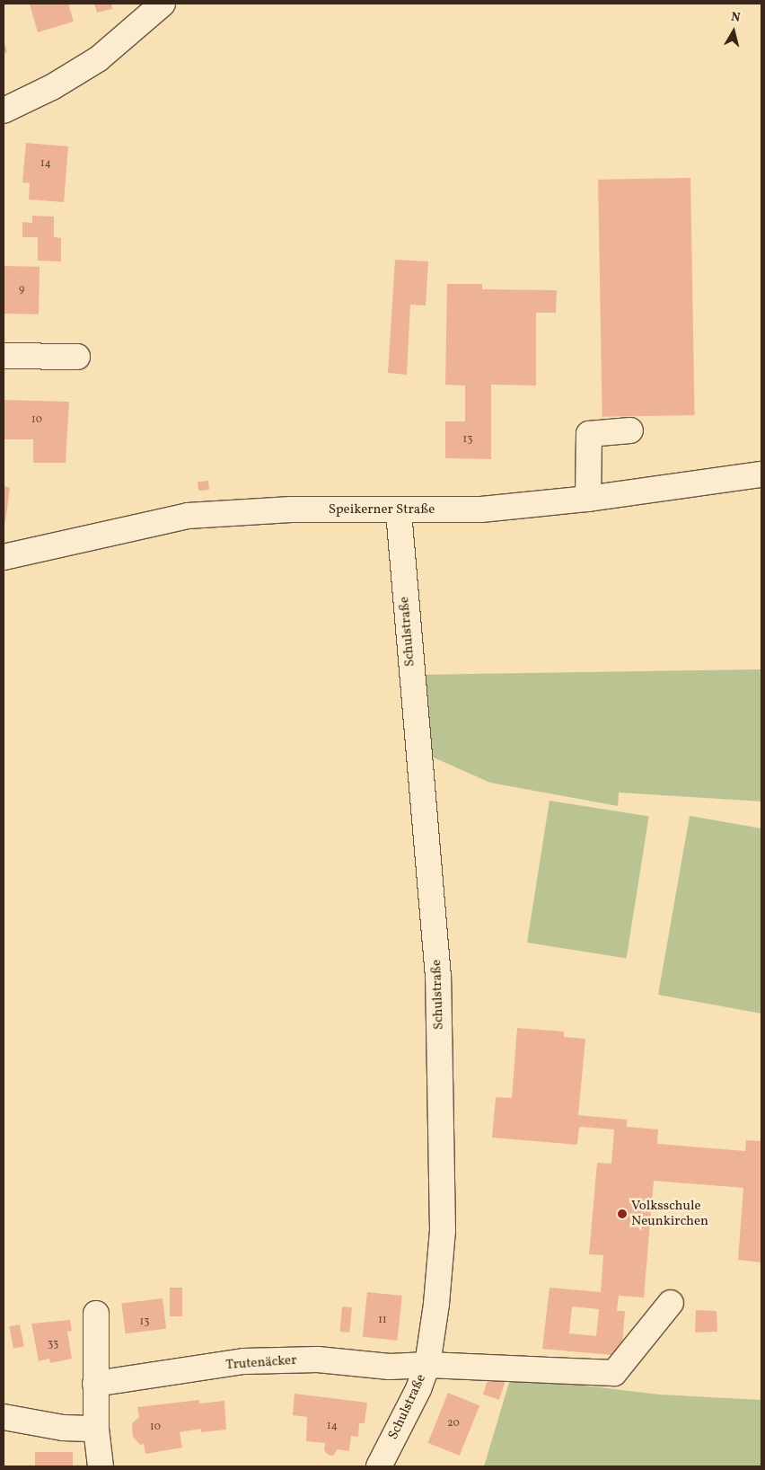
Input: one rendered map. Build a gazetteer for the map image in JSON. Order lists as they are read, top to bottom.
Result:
{
  "streets": {
    "street": ["Speikerner Straße", "Schulstraße", "Trutenäcker"]
  },
  "crossings": [
    ["Speikerner Straße", "Schulstraße"],
    ["Schulstraße", "Trutenäcker"]
  ],
  "places": ["Volksschule Neunkirchen"],
  "house_numbers": [
    "14",
    "9",
    "10",
    "13",
    "11",
    "13",
    "33",
    "20",
    "14",
    "10"
  ],
  "north": "top"
}
